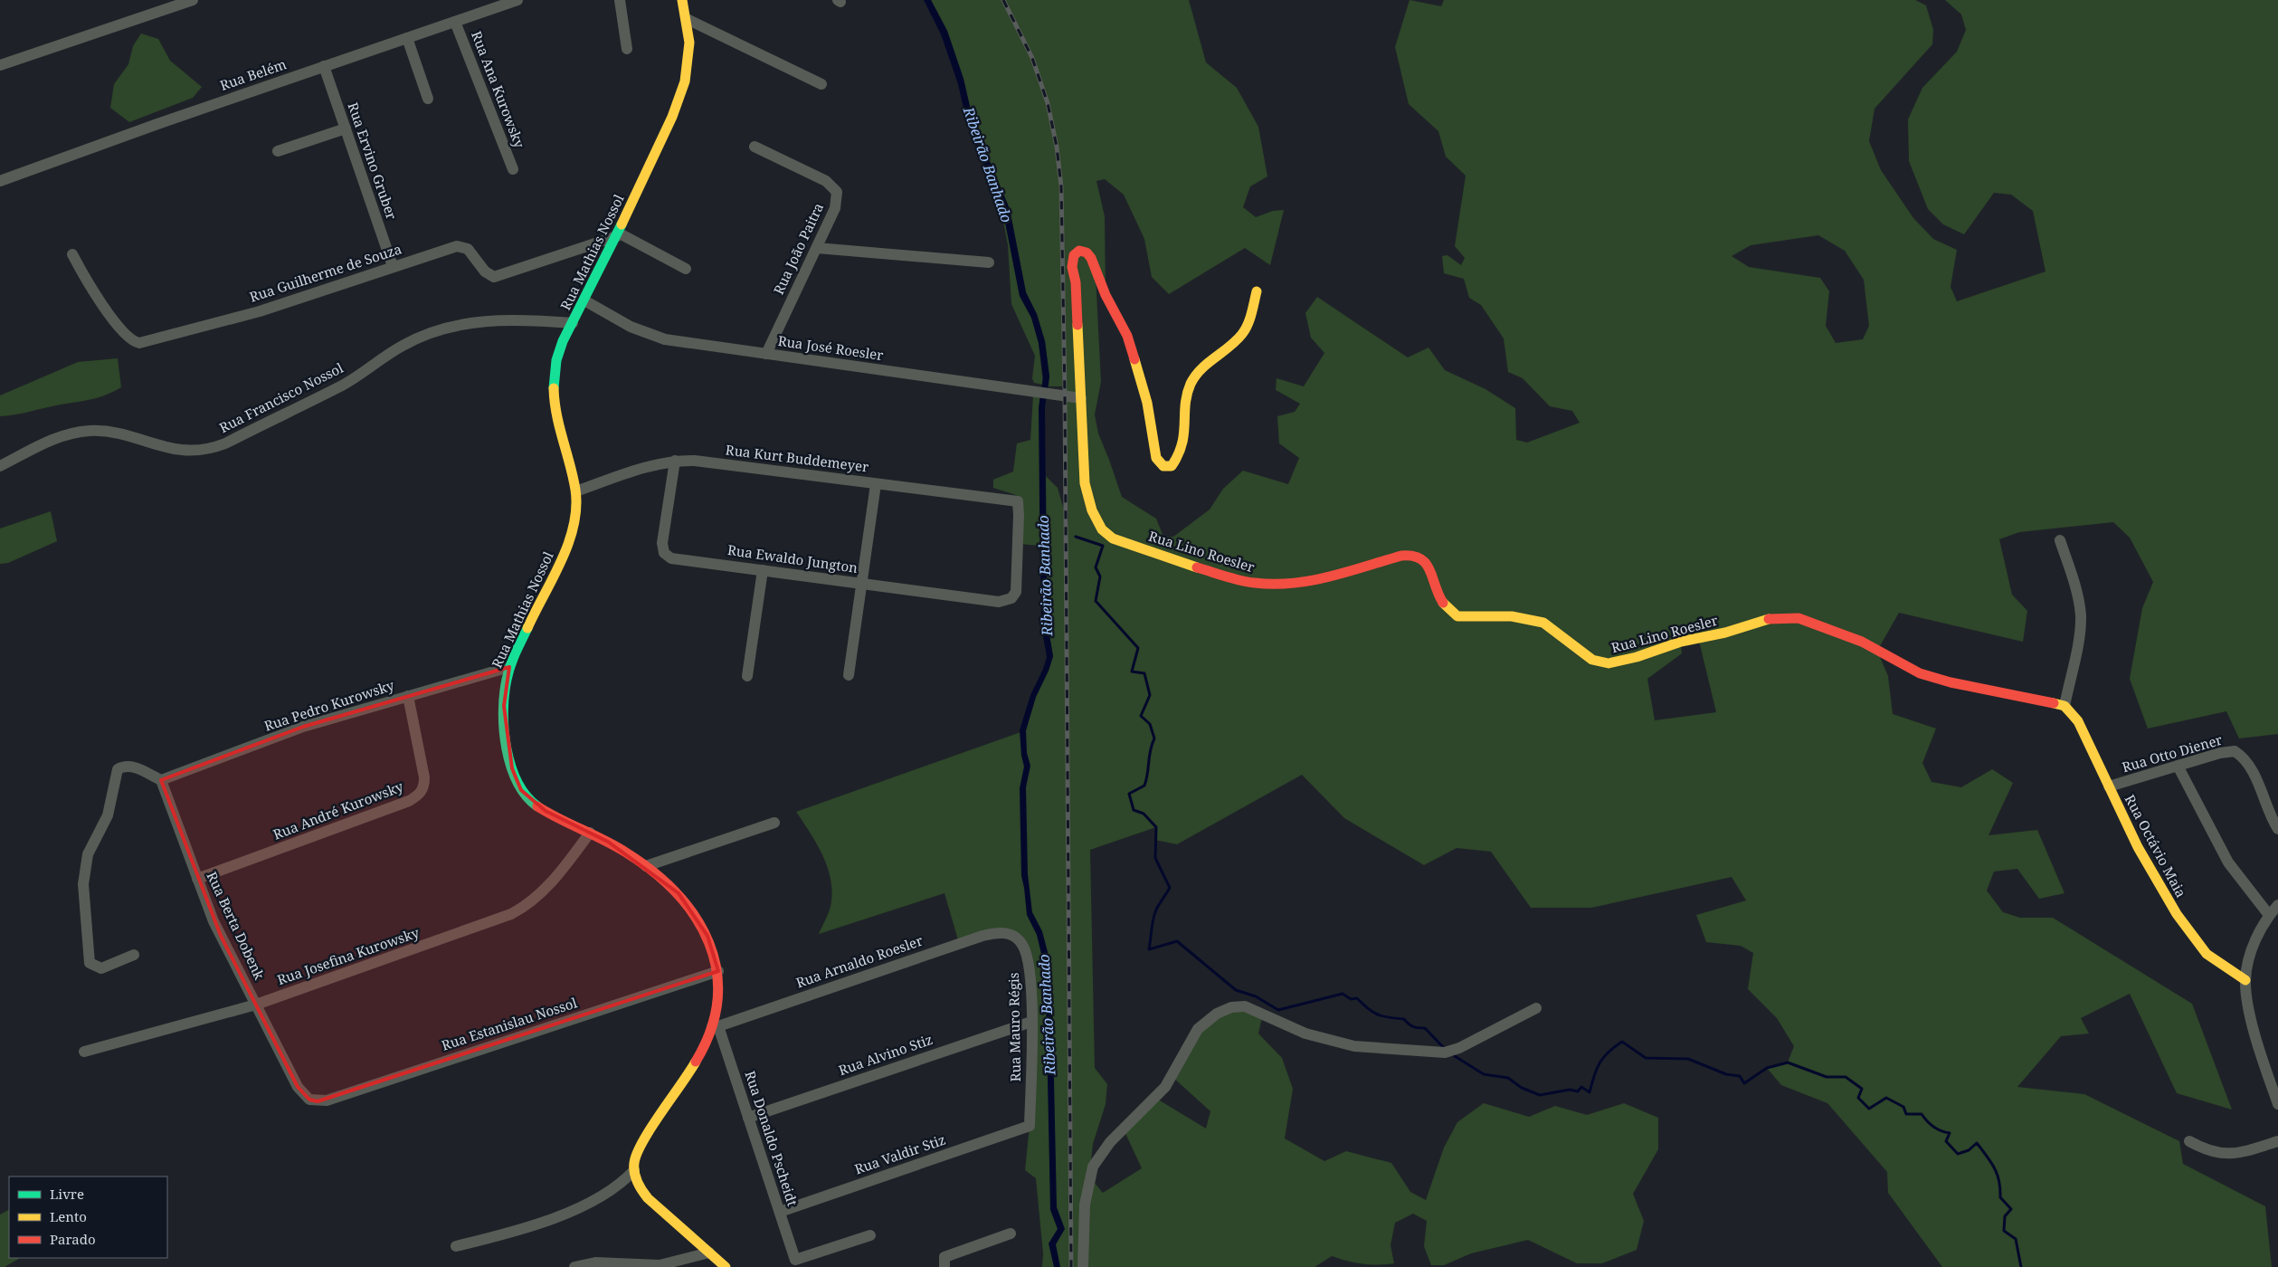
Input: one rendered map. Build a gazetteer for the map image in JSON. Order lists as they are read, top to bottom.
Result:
{
  "streets": {
    "street": [
      "Rua Belém",
      "Rua Ana Kurowsky",
      "Rua Ervino Gruber",
      "Rua João Paitra",
      "Rua Mathias Nossol",
      "Rua Guilherme de Souza",
      "Rua José Roesler",
      "Rua Francisco Nossol",
      "Rua Kurt Buddemeyer",
      "Rua Lino Roesler",
      "Rua Ewaldo Jungton",
      "Rua Pedro Kurowsky",
      "Rua Otto Diener",
      "Rua André Kurowsky",
      "Rua Octávio Maia",
      "Rua Berta Dobenk",
      "Rua Josefina Kurowsky",
      "Rua Arnaldo Roesler",
      "Rua Estanislau Nossol",
      "Rua Mauro Régis",
      "Rua Alvino Stiz",
      "Rua Donaldo Pscheidt",
      "Rua Valdir Stiz"
    ]
  },
  "crossings": [
    ["Rua Belém", "Rua Ana Kurowsky"],
    ["Rua Belém", "Rua Ervino Gruber"],
    ["Rua Ervino Gruber", "Rua Guilherme de Souza"],
    ["Rua João Paitra", "Rua José Roesler"],
    ["Rua Mathias Nossol", "Rua Guilherme de Souza"],
    ["Rua Mathias Nossol", "Rua José Roesler"],
    ["Rua Mathias Nossol", "Rua Francisco Nossol"],
    ["Rua Mathias Nossol", "Rua Kurt Buddemeyer"],
    ["Rua Mathias Nossol", "Rua Pedro Kurowsky"],
    ["Rua Mathias Nossol", "Rua Josefina Kurowsky"],
    ["Rua Mathias Nossol", "Rua Arnaldo Roesler"],
    ["Rua Mathias Nossol", "Rua Estanislau Nossol"],
    ["Rua Mathias Nossol", "Rua Donaldo Pscheidt"],
    ["Rua José Roesler", "Rua Lino Roesler"],
    ["Rua Kurt Buddemeyer", "Rua Ewaldo Jungton"],
    ["Rua Lino Roesler", "Rua Octávio Maia"],
    ["Rua Pedro Kurowsky", "Rua André Kurowsky"],
    ["Rua Pedro Kurowsky", "Rua Berta Dobenk"],
    ["Rua Otto Diener", "Rua Octávio Maia"],
    ["Rua André Kurowsky", "Rua Berta Dobenk"],
    ["Rua Berta Dobenk", "Rua Josefina Kurowsky"],
    ["Rua Berta Dobenk", "Rua Estanislau Nossol"],
    ["Rua Arnaldo Roesler", "Rua Mauro Régis"],
    ["Rua Arnaldo Roesler", "Rua Donaldo Pscheidt"],
    ["Rua Mauro Régis", "Rua Alvino Stiz"],
    ["Rua Mauro Régis", "Rua Valdir Stiz"],
    ["Rua Alvino Stiz", "Rua Donaldo Pscheidt"],
    ["Rua Donaldo Pscheidt", "Rua Valdir Stiz"]
  ],
  "water": ["Ribeirão Banhado"],
  "legend": ["Livre", "Lento", "Parado"]
}
